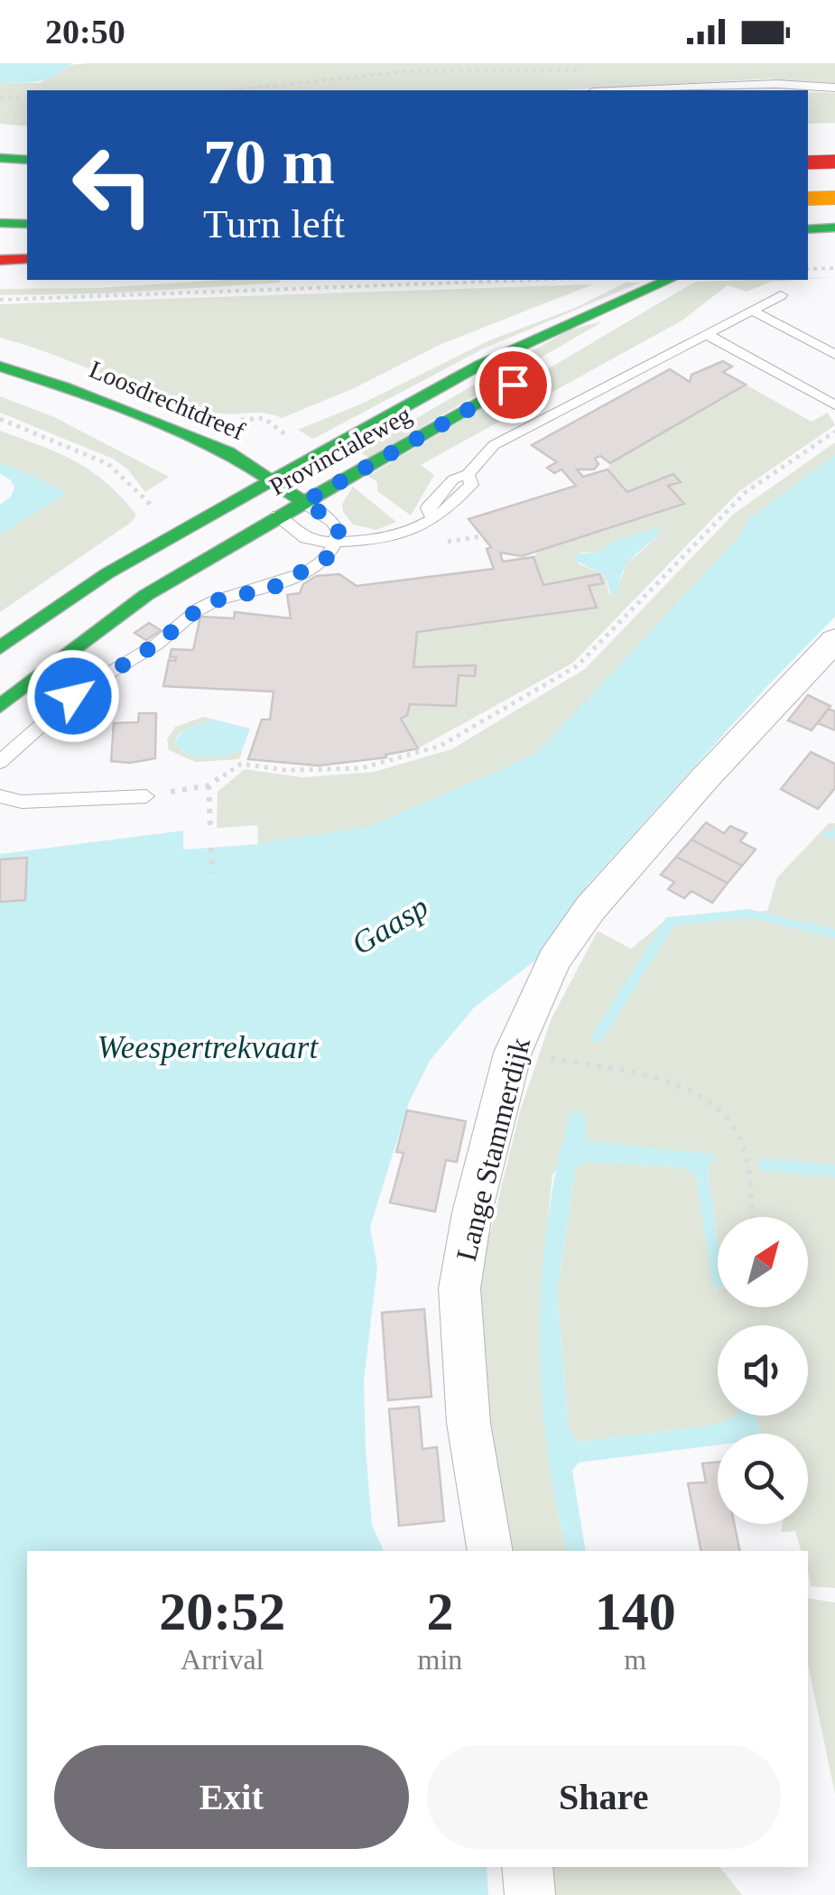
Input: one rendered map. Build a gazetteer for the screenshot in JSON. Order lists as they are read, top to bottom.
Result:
{
  "streets": {
    "main road": ["Loosdrechtdreef", "Provincialeweg"],
    "street": ["Lange Stammerdijk"]
  },
  "crossings": [
    ["Loosdrechtdreef", "Provincialeweg"]
  ],
  "water": ["Gaasp", "Weespertrekvaart"],
  "north": "top right",
  "page": {
    "status": "20:50",
    "turn": ["70 m", "Turn left"],
    "eta": [
      "20:52",
      "Arrival",
      "2",
      "min",
      "140",
      "m"
    ],
    "buttons": ["Exit", "Share"]
  }
}
